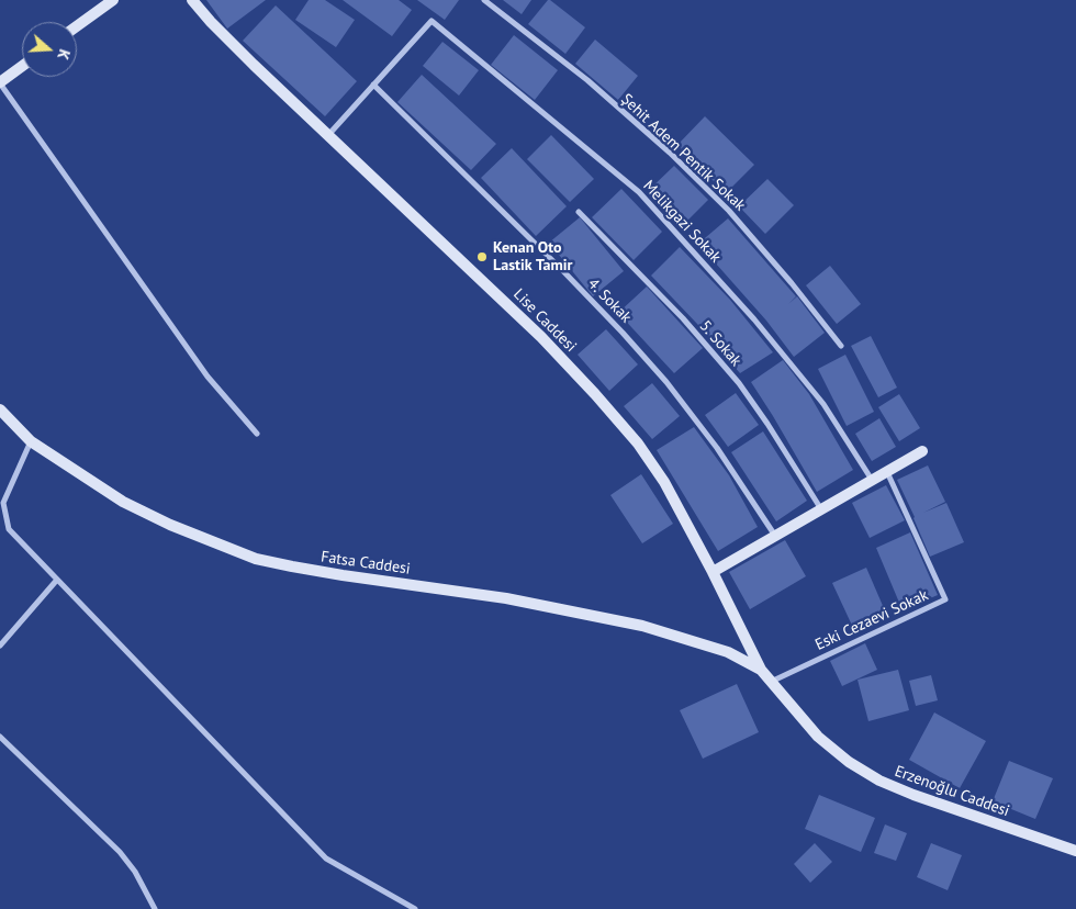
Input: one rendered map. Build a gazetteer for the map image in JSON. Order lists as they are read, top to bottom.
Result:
{
  "streets": {
    "street": [
      "Şehit Adem Pentik Sokak",
      "Melikgazi Sokak",
      "4. Sokak",
      "Lise Caddesi",
      "5. Sokak",
      "Fatsa Caddesi",
      "Eski Cezaevi Sokak",
      "Erzenoğlu Caddesi"
    ]
  },
  "crossings": [
    ["Melikgazi Sokak", "4. Sokak"],
    ["Lise Caddesi", "Fatsa Caddesi"],
    ["Lise Caddesi", "Erzenoğlu Caddesi"],
    ["Fatsa Caddesi", "Erzenoğlu Caddesi"],
    ["Eski Cezaevi Sokak", "Erzenoğlu Caddesi"]
  ],
  "places": ["Kenan Oto Lastik Tamir"],
  "north": "right"
}
